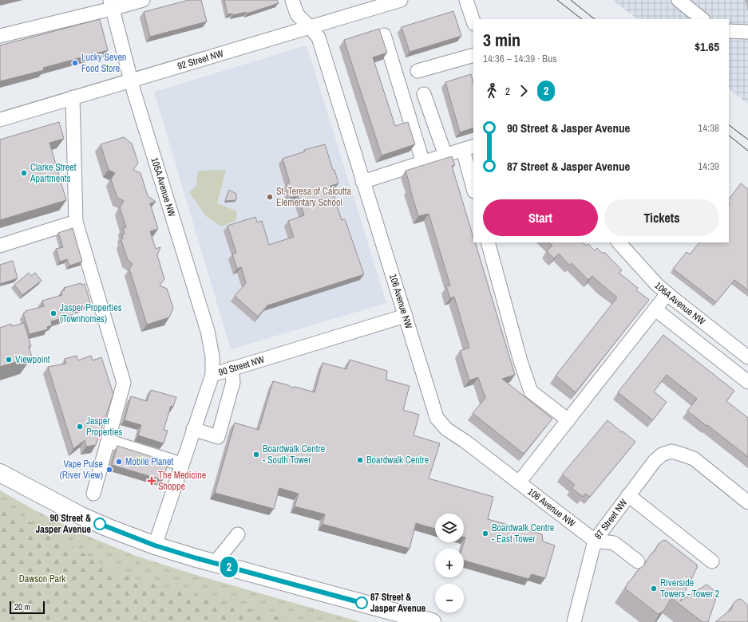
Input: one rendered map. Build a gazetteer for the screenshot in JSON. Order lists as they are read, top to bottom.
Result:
{
  "streets": {
    "street": [
      "92 Street NW",
      "105A Avenue NW",
      "106 Avenue NW",
      "106A Avenue NW",
      "90 Street NW",
      "87 Street NW"
    ]
  },
  "crossings": [
    ["92 Street NW", "105A Avenue NW"],
    ["92 Street NW", "106 Avenue NW"],
    ["105A Avenue NW", "90 Street NW"],
    ["106 Avenue NW", "90 Street NW"],
    ["106 Avenue NW", "87 Street NW"]
  ],
  "parks": ["Dawson Park"],
  "places": {
    "other": [
      "Lucky Seven Food Store",
      "Clarke Street Apartments",
      "St. Teresa of Calcutta Elementary School",
      "Jasper Properties (Townhomes)",
      "Viewpoint",
      "Jasper Properties",
      "Boardwalk Centre - South Tower",
      "Boardwalk Centre",
      "Mobile Planet",
      "Vape Pulse (River View)",
      "90 Street & Jasper Avenue",
      "Boardwalk Centre - East Tower",
      "Riverside Towers - Tower 2",
      "87 Street & Jasper Avenue"
    ],
    "health": ["The Medicine Shoppe"]
  },
  "lines": ["bus line 2"],
  "scale_bar": "20 m",
  "page": {
    "on_map": "2",
    "heading": ["3 min", "14:36 – 14:39 · Bus", "$1.65"],
    "legs": ["2", "2"],
    "list": [
      {
        "name": "90 Street & Jasper Avenue",
        "value": "14:38"
      },
      {
        "name": "87 Street & Jasper Avenue",
        "value": "14:39"
      }
    ],
    "buttons": ["Start", "Tickets"],
    "map_buttons": ["+", "−"],
    "scale": "20 m"
  }
}
